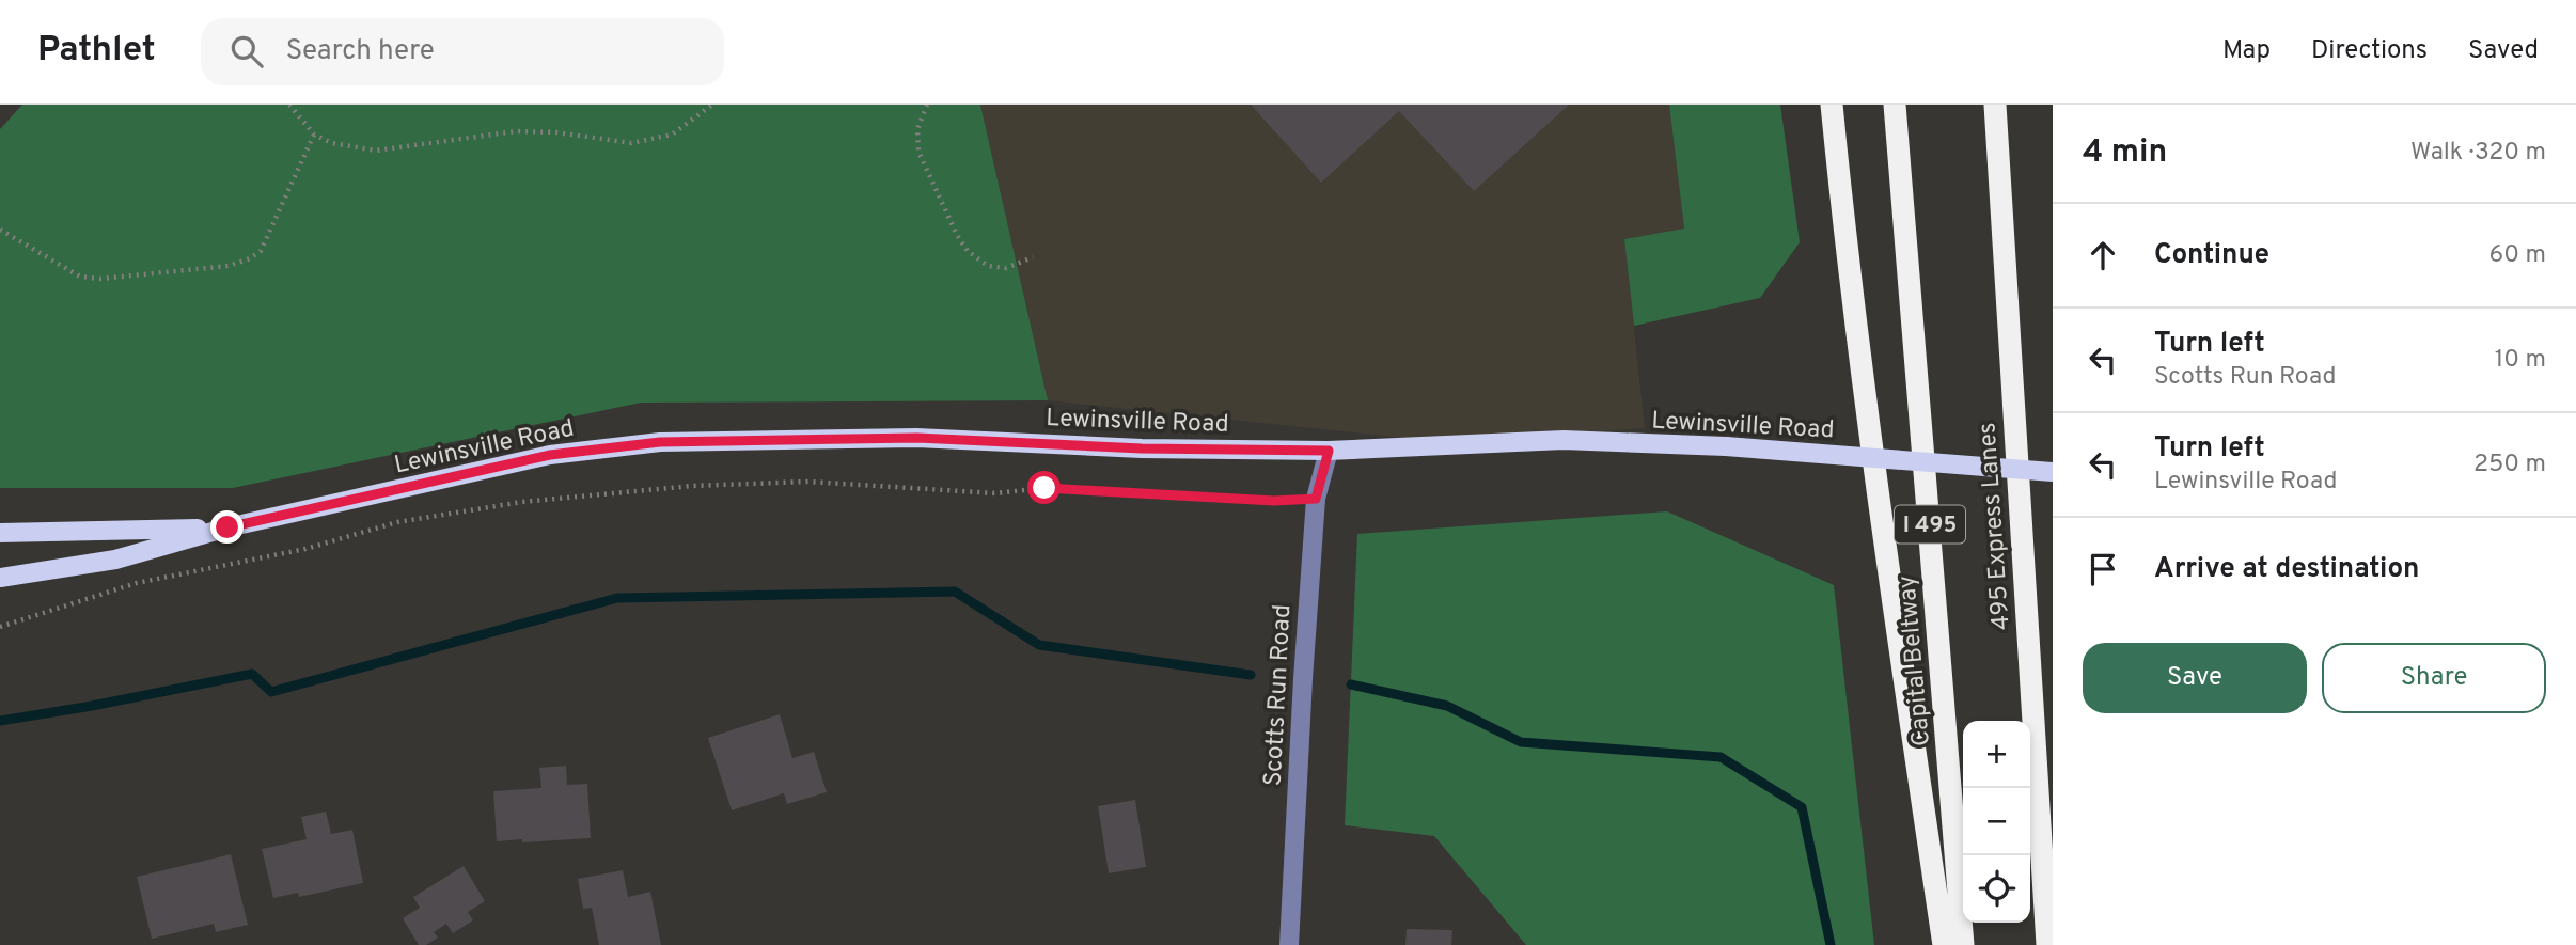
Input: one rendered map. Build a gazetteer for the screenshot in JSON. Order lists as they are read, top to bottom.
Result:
{
  "streets": {
    "highway": ["I 495", "495 Express Lanes", "Capital Beltway"],
    "main road": ["Lewinsville Road"],
    "street": ["Scotts Run Road"]
  },
  "crossings": [
    ["Lewinsville Road", "Scotts Run Road"]
  ],
  "page": {
    "header": "Pathlet",
    "search": "Search here",
    "nav": ["Map", "Directions", "Saved"],
    "heading": ["4 min", "Walk · 320 m"],
    "list": [
      ["Continue", "60 m"],
      ["Turn left", "Scotts Run Road", "10 m"],
      ["Turn left", "Lewinsville Road", "250 m"],
      "Arrive at destination"
    ],
    "buttons": ["Save", "Share"],
    "map_buttons": ["+", "−"]
  }
}
